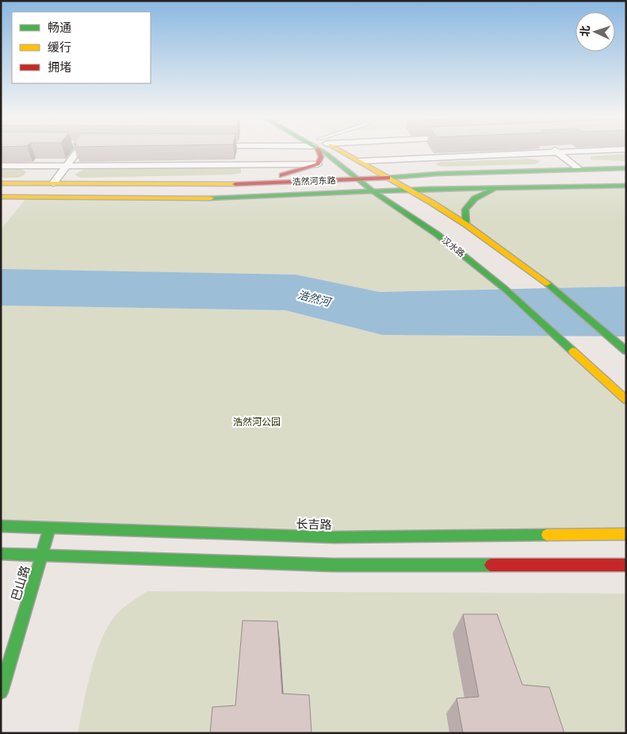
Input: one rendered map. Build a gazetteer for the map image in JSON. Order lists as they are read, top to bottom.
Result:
{
  "streets": {
    "main road": [
      "浩然河东路",
      "汉水路",
      "长吉路",
      "巴山路"
    ]
  },
  "crossings": [
    ["浩然河东路", "汉水路"],
    ["长吉路", "巴山路"]
  ],
  "water": ["浩然河"],
  "parks": ["浩然河公园"],
  "legend": ["畅通", "缓行", "拥堵"],
  "north": "left"
}
